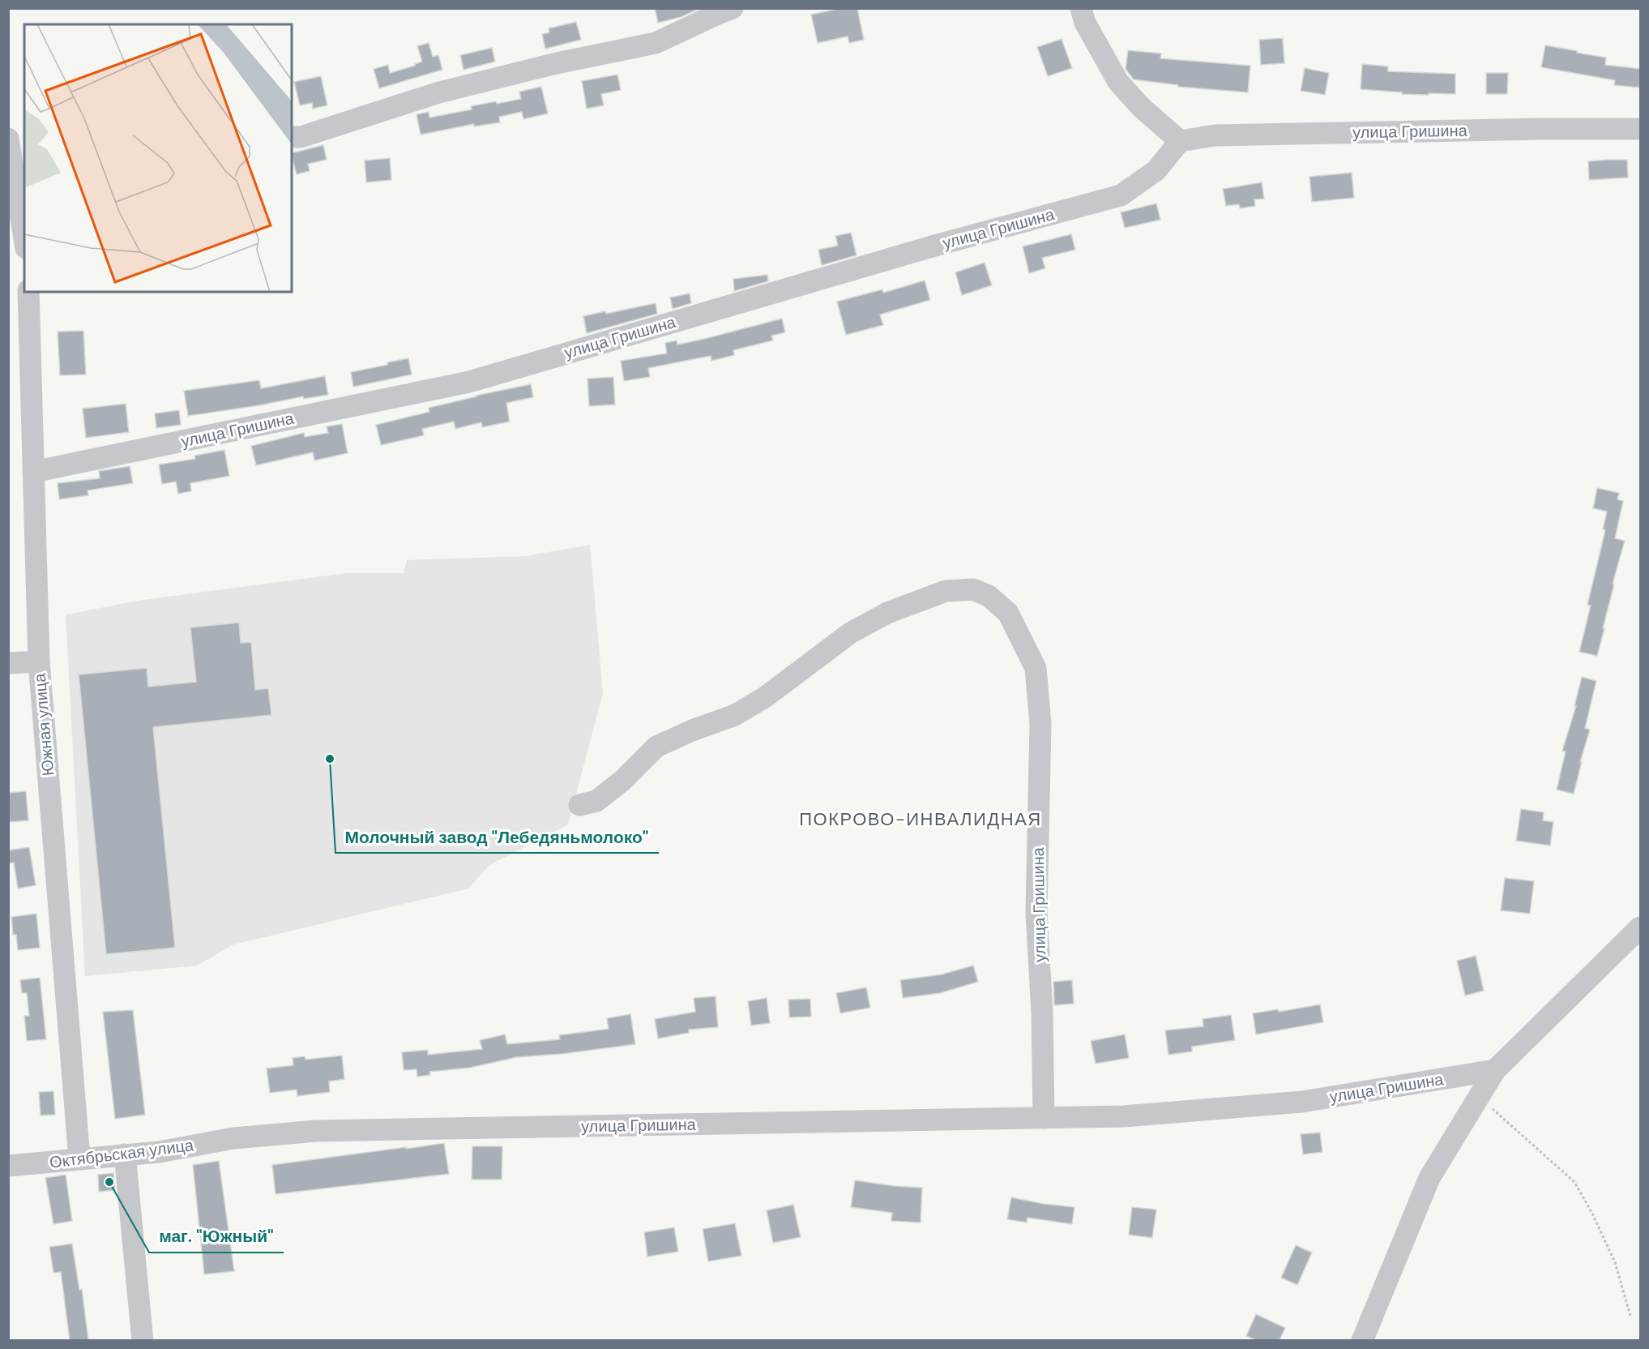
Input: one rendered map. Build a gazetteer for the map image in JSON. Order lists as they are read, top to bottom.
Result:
{
  "streets": {
    "street": ["улица Гришина", "Южная улица", "Октябрьская улица"]
  },
  "crossings": [
    ["улица Гришина", "Южная улица"],
    ["улица Гришина", "Октябрьская улица"],
    ["Южная улица", "Октябрьская улица"]
  ],
  "districts": ["ПОКРОВО-ИНВАЛИДНАЯ"],
  "places": ["Молочный завод \"Лебедяньмолоко\"", "маг. \"Южный\""]
}
